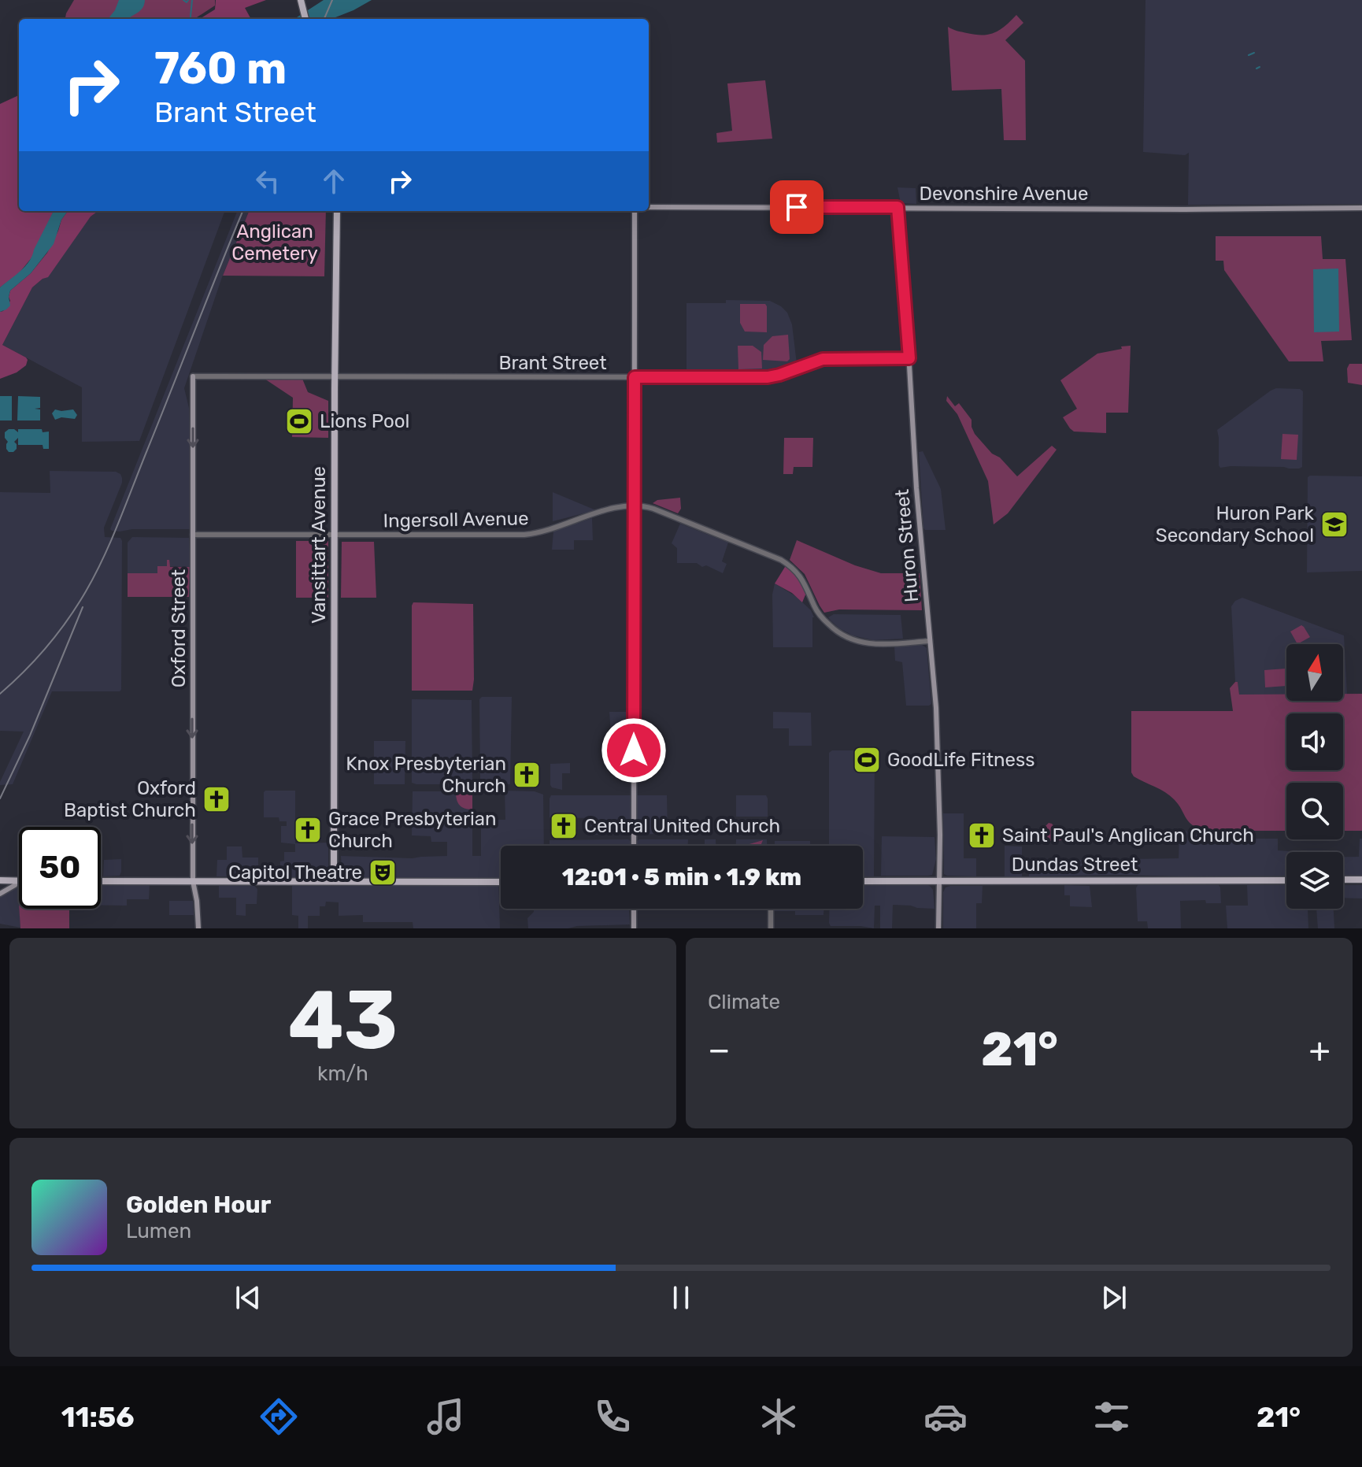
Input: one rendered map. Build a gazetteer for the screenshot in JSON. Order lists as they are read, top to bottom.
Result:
{
  "streets": {
    "main road": [
      "Devonshire Avenue",
      "Vansittart Avenue",
      "Huron Street",
      "Oxford Street",
      "Dundas Street"
    ],
    "street": ["Brant Street", "Ingersoll Avenue"]
  },
  "crossings": [
    ["Devonshire Avenue", "Huron Street"],
    ["Brant Street", "Vansittart Avenue"],
    ["Brant Street", "Huron Street"],
    ["Brant Street", "Oxford Street"],
    ["Ingersoll Avenue", "Vansittart Avenue"],
    ["Ingersoll Avenue", "Huron Street"],
    ["Ingersoll Avenue", "Oxford Street"],
    ["Huron Street", "Dundas Street"]
  ],
  "one_way": ["Oxford Street"],
  "parks": ["Anglican Cemetery"],
  "places": {
    "sports": ["Lions Pool", "GoodLife Fitness"],
    "school or university": ["Huron Park Secondary School"],
    "church": [
      "Knox Presbyterian Church",
      "Oxford Baptist Church",
      "Central United Church",
      "Grace Presbyterian Church",
      "Saint Paul's Anglican Church"
    ],
    "theatre": ["Capitol Theatre"]
  },
  "north": "top",
  "page": {
    "turn": ["760 m", "Brant Street"],
    "limit": "50",
    "trip": "12:01 · 5 min · 1.9 km",
    "tile": [
      ["43", "km/h"],
      "Climate"
    ],
    "heat": ["−", "21°", "+"],
    "song": ["Golden Hour", "Lumen"],
    "tabs": ["11:56", "21°"]
  }
}
